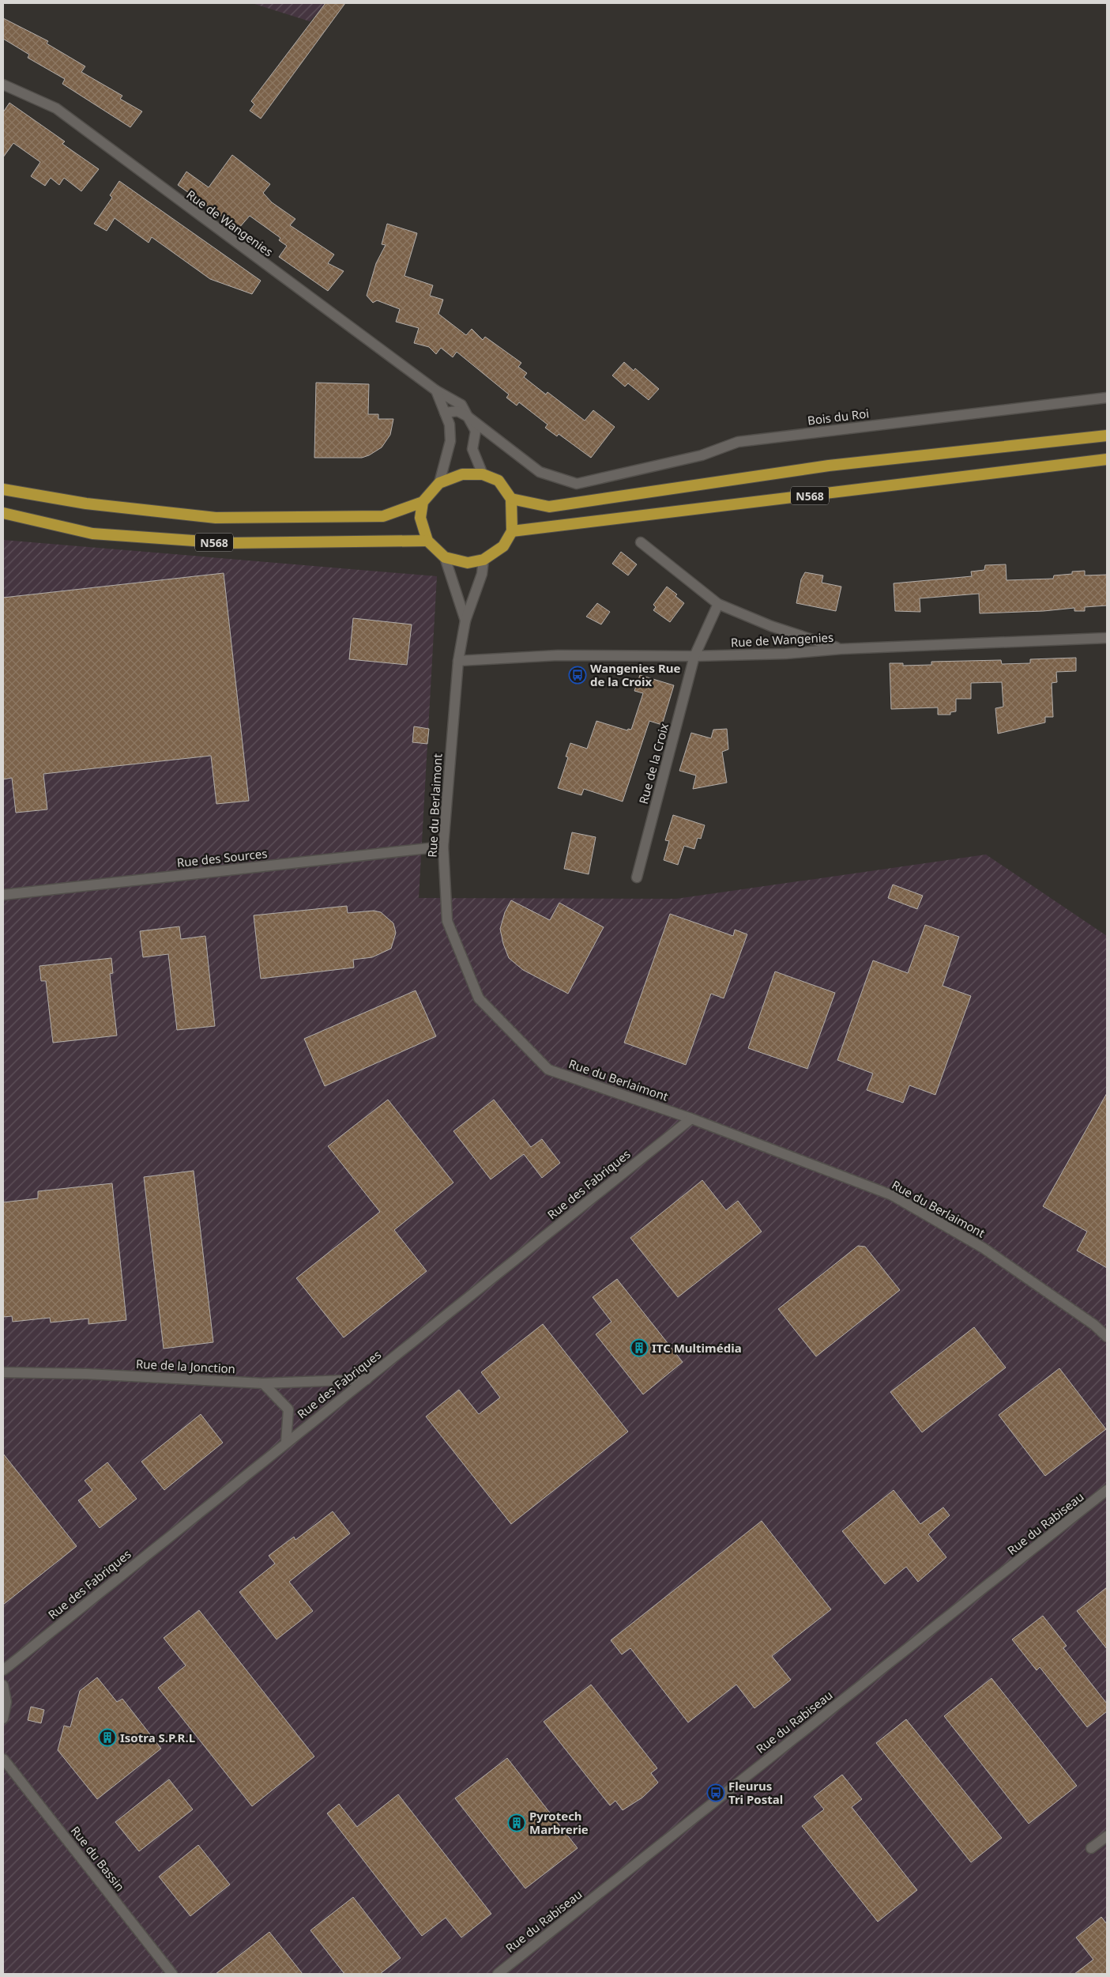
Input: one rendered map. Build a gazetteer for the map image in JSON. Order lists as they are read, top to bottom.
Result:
{
  "streets": {
    "highway": ["N568"],
    "street": [
      "Rue de Wangenies",
      "Bois du Roi",
      "Rue de la Croix",
      "Rue du Berlaimont",
      "Rue des Sources",
      "Rue des Fabriques",
      "Rue de la Jonction",
      "Rue du Rabiseau",
      "Rue du Bassin"
    ]
  },
  "crossings": [
    ["Rue de Wangenies", "Bois du Roi"],
    ["Rue de Wangenies", "N568"],
    ["Rue de Wangenies", "Rue de la Croix"],
    ["Rue de Wangenies", "Rue du Berlaimont"],
    ["N568", "Rue du Berlaimont"],
    ["Rue du Berlaimont", "Rue des Sources"],
    ["Rue du Berlaimont", "Rue des Fabriques"],
    ["Rue des Fabriques", "Rue de la Jonction"]
  ],
  "places": {
    "bus stop": ["Wangenies Rue de la Croix", "Fleurus Tri Postal"],
    "building": ["ITC Multimédia", "Isotra S.P.R.L", "Pyrotech Marbrerie"]
  }
}
